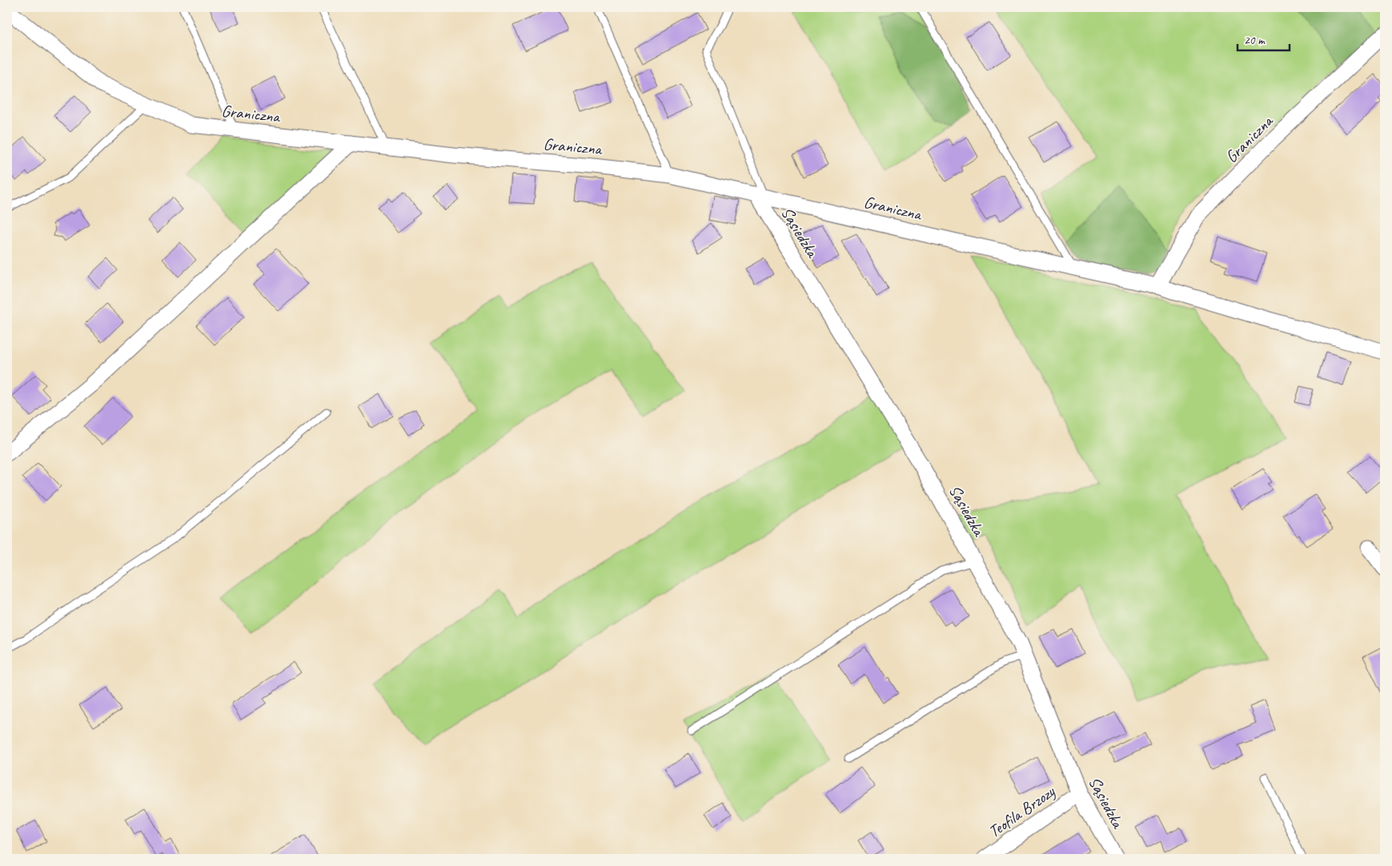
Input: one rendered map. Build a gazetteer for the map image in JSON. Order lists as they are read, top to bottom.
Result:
{
  "streets": {
    "street": ["Graniczna", "Sąsiedzka", "Teofila Brzozy"]
  },
  "crossings": [
    ["Graniczna", "Sąsiedzka"],
    ["Sąsiedzka", "Teofila Brzozy"]
  ],
  "scale_bar": "20 m"
}
